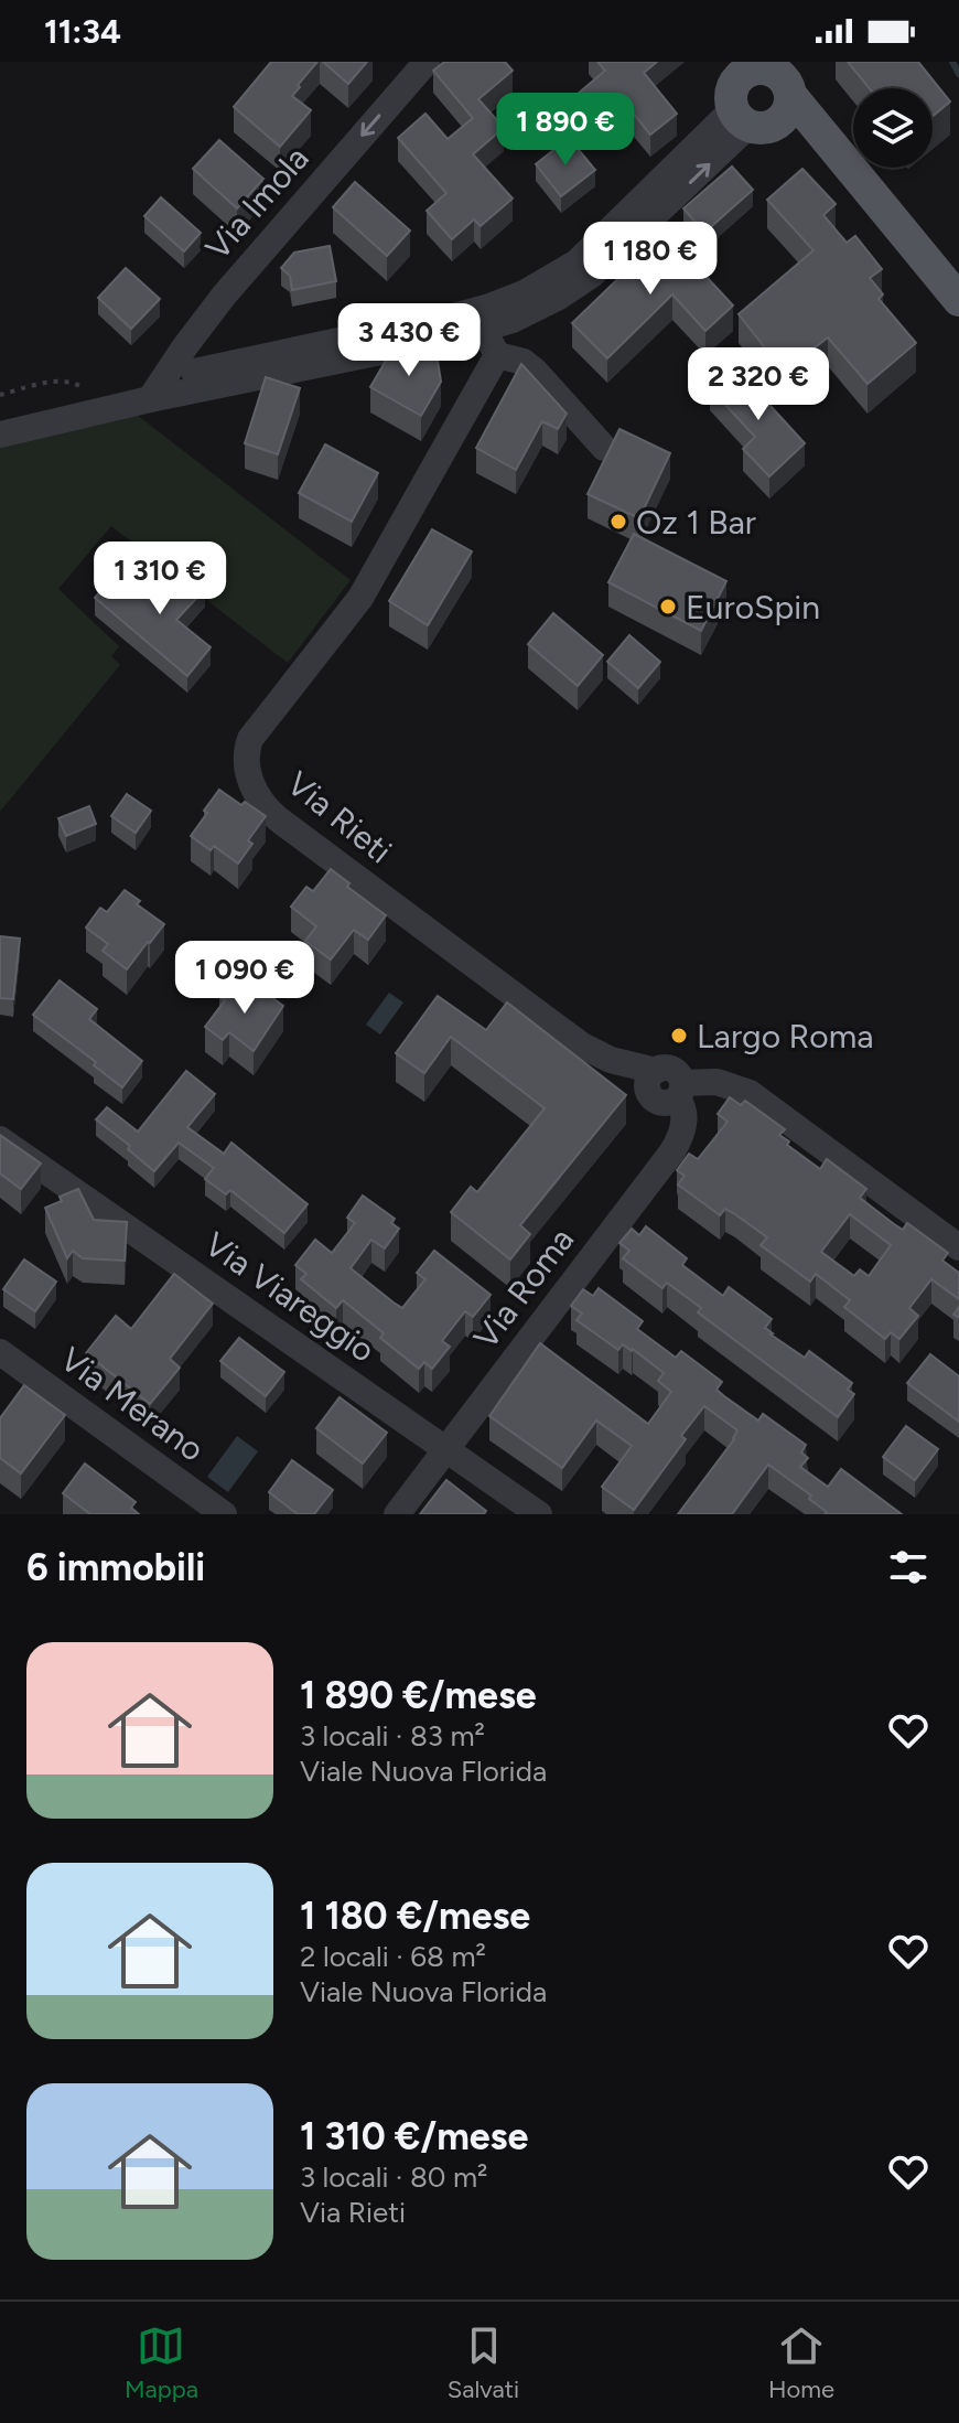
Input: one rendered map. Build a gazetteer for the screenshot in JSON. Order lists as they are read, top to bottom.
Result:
{
  "streets": {
    "street": [
      "Via Imola",
      "Via Rieti",
      "Via Roma",
      "Via Viareggio",
      "Via Merano"
    ]
  },
  "crossings": [
    ["Via Rieti", "Via Roma"],
    ["Via Roma", "Via Viareggio"]
  ],
  "one_way": ["Via Imola"],
  "places": ["Oz 1 Bar", "EuroSpin", "Largo Roma"],
  "page": {
    "status": "11:34",
    "price": [
      "1 890 €",
      "1 180 €",
      "3 430 €",
      "2 320 €",
      "1 310 €",
      "1 090 €"
    ],
    "heading": "6 immobili",
    "list": [
      {
        "name": "1 890 €/mese",
        "note": "3 locali · 83 m² · Viale Nuova Florida"
      },
      {
        "name": "1 180 €/mese",
        "note": "2 locali · 68 m² · Viale Nuova Florida"
      },
      {
        "name": "1 310 €/mese",
        "note": "3 locali · 80 m² · Via Rieti"
      }
    ],
    "tabs": ["Mappa", "Salvati", "Home"]
  }
}
